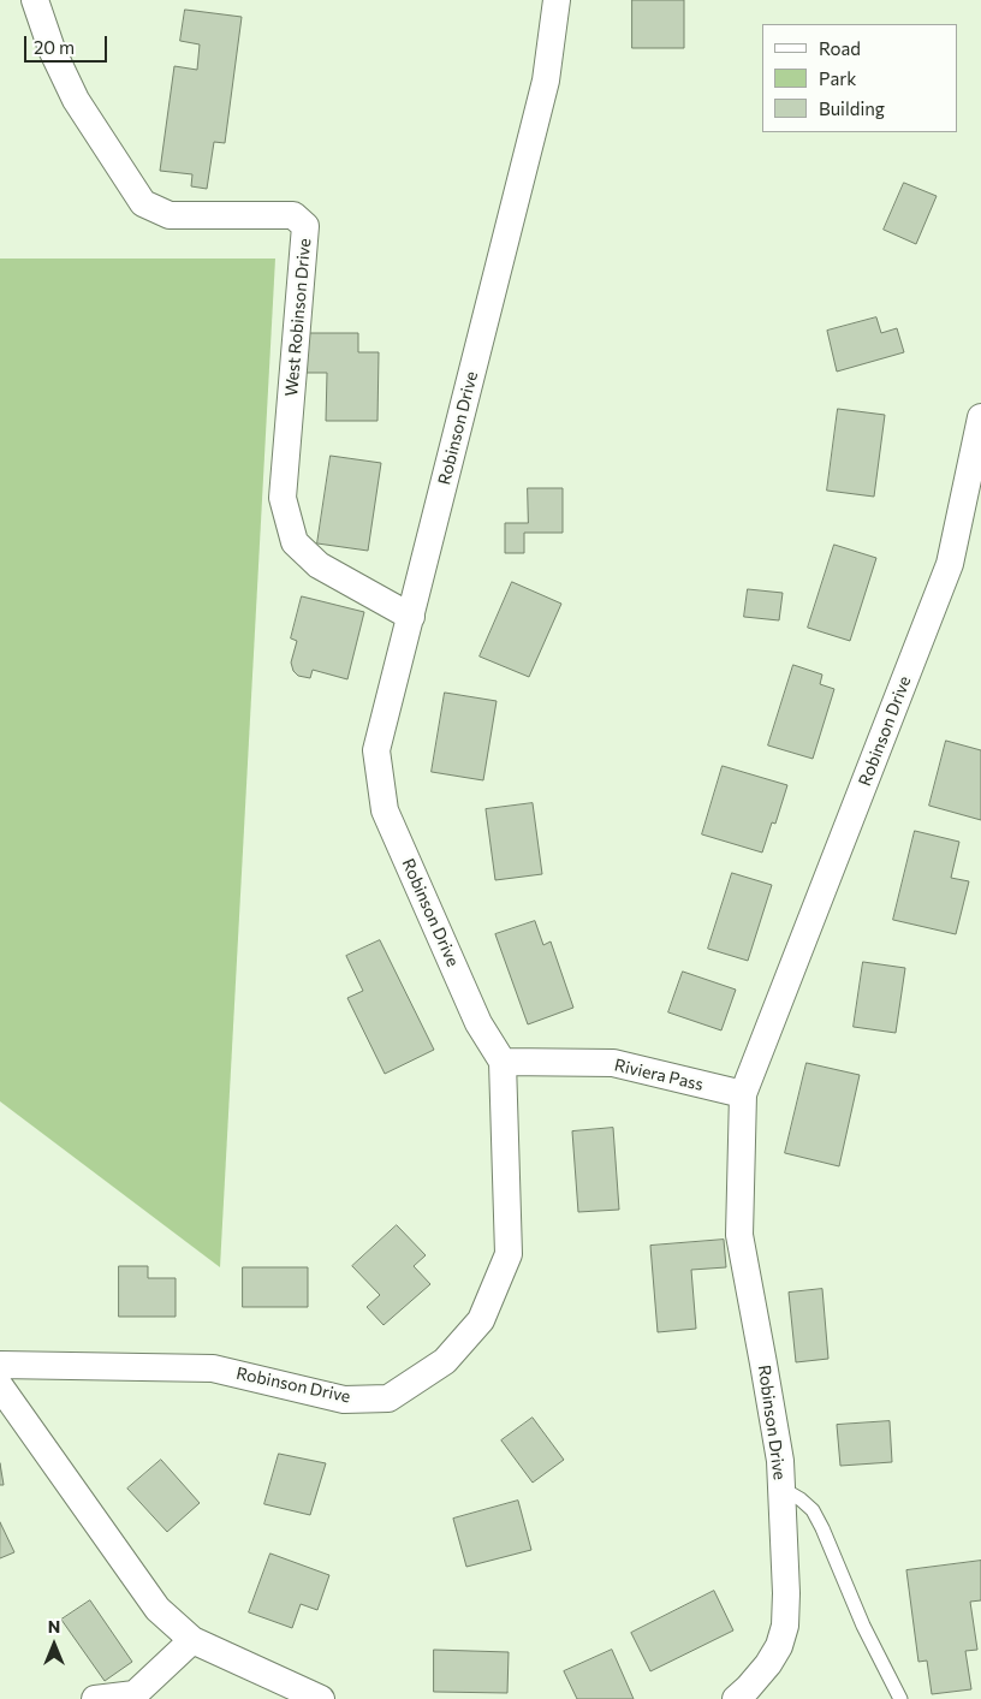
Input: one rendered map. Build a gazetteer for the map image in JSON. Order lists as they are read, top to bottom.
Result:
{
  "streets": {
    "street": ["West Robinson Drive", "Robinson Drive", "Riviera Pass"]
  },
  "crossings": [
    ["West Robinson Drive", "Robinson Drive"],
    ["Robinson Drive", "Riviera Pass"]
  ],
  "legend": ["Road", "Park", "Building"],
  "scale_bar": "20 m",
  "north": "top"
}
